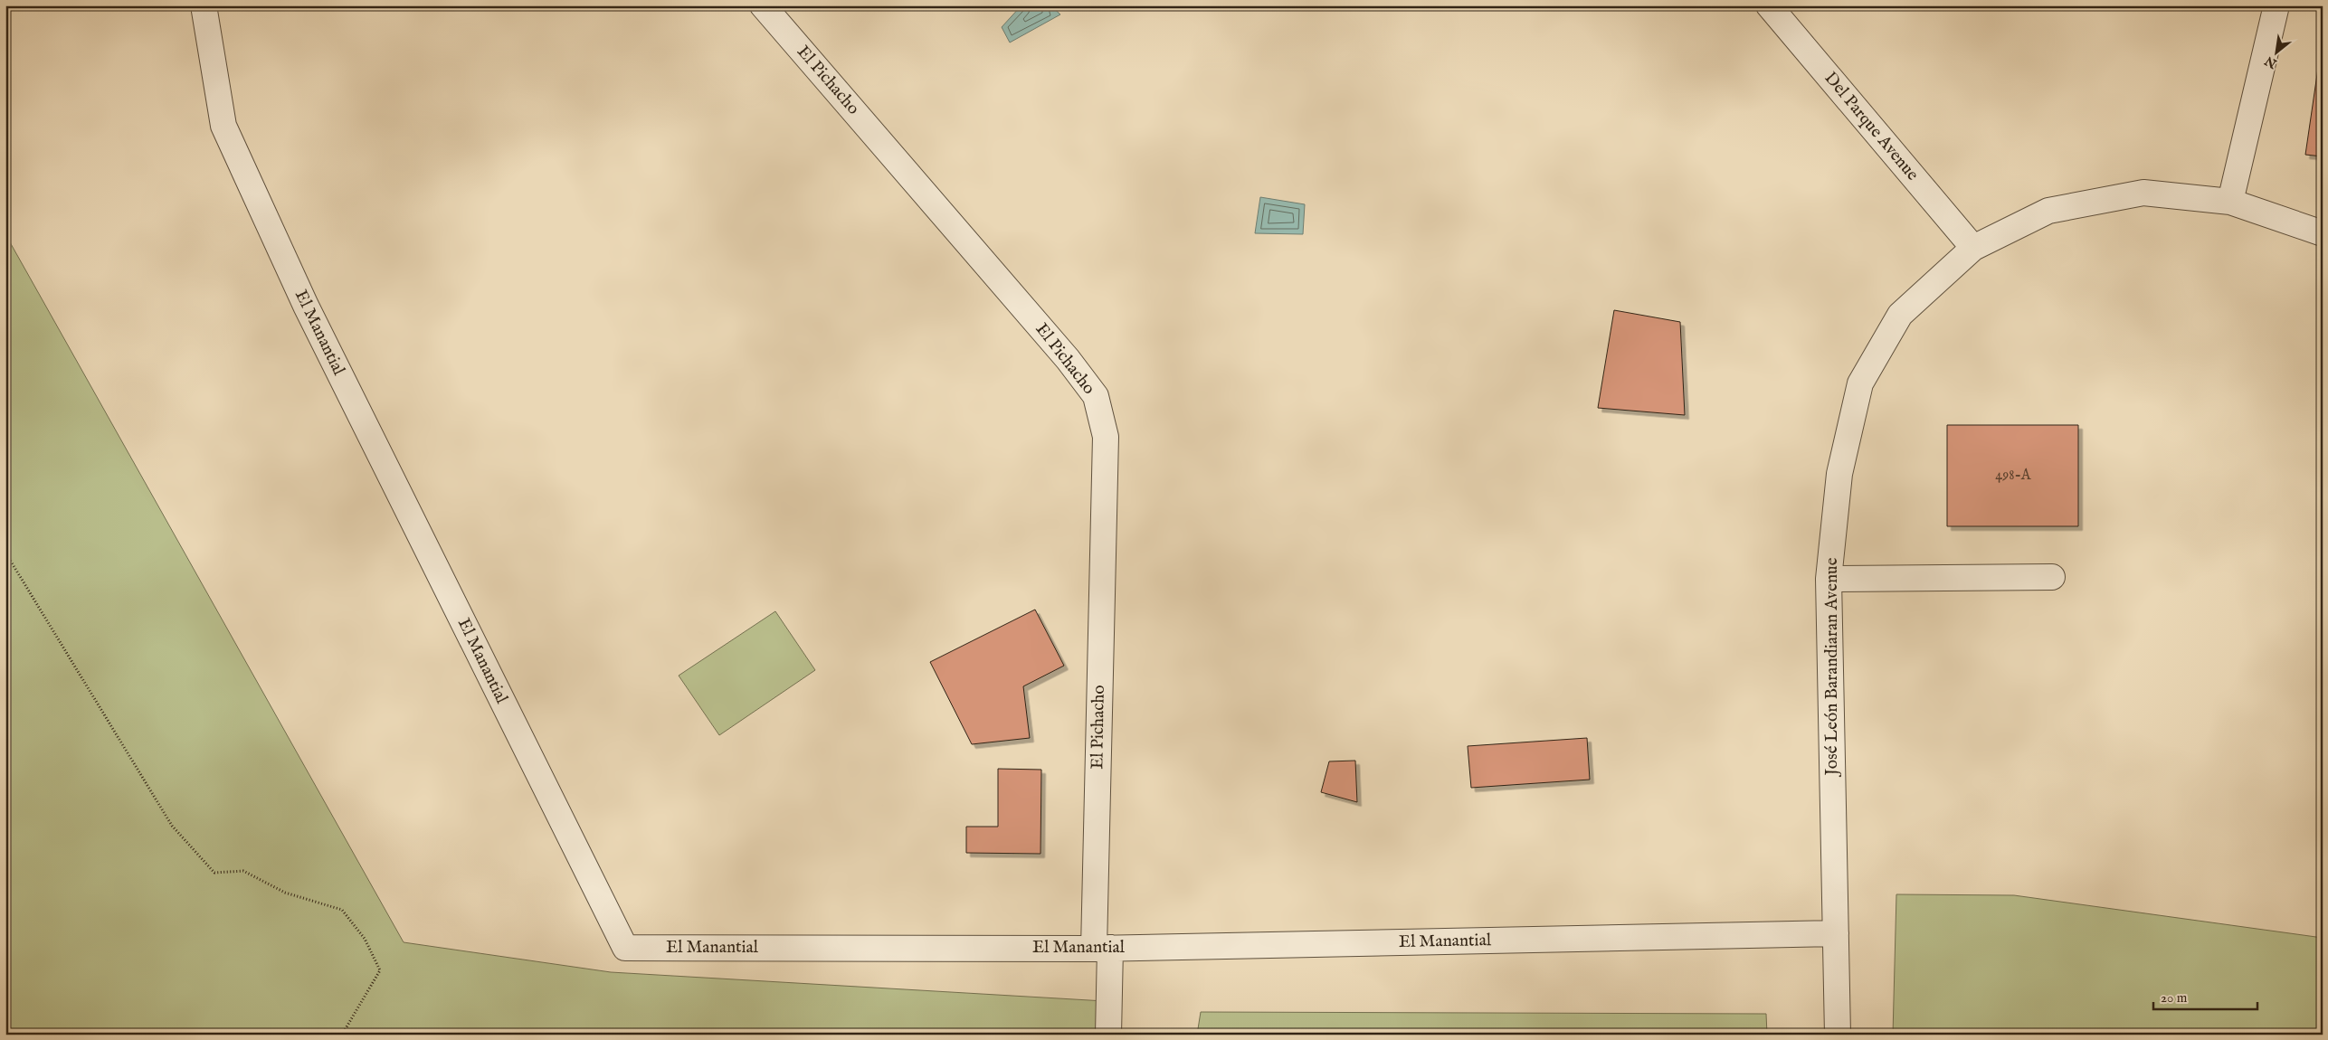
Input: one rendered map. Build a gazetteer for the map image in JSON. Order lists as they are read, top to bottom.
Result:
{
  "streets": {
    "street": [
      "El Pichacho",
      "Del Parque Avenue",
      "El Manantial",
      "José León Barandiaran Avenue"
    ]
  },
  "crossings": [
    ["El Pichacho", "El Manantial"],
    ["Del Parque Avenue", "José León Barandiaran Avenue"],
    ["El Manantial", "José León Barandiaran Avenue"]
  ],
  "house_numbers": ["498-A"],
  "scale_bar": "20 m",
  "north": "bottom left"
}
